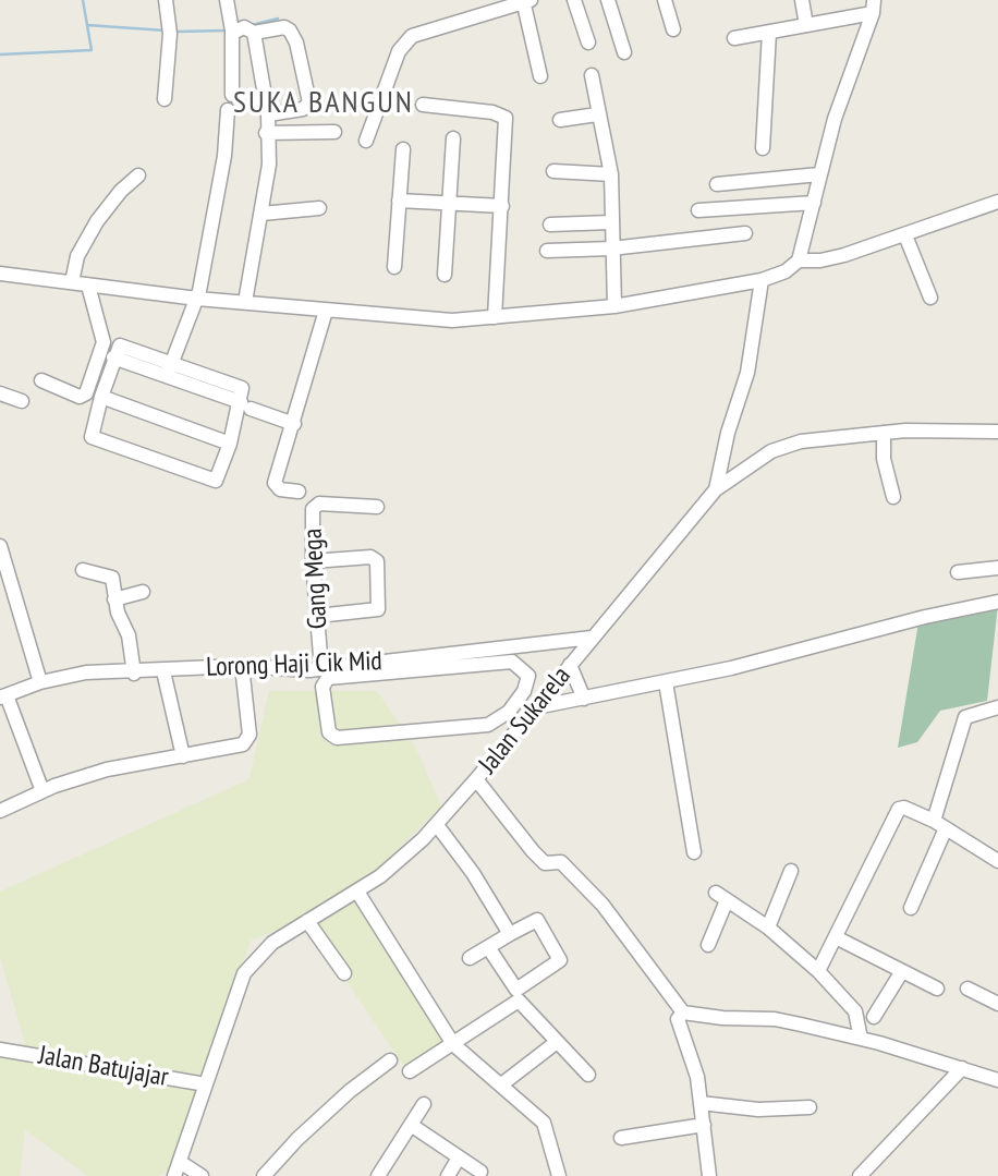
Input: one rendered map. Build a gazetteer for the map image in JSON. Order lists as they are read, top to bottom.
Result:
{
  "streets": {
    "street": [
      "Gang Mega",
      "Lorong Haji Cik Mid",
      "Jalan Sukarela",
      "Jalan Batujajar"
    ]
  },
  "crossings": [
    ["Gang Mega", "Lorong Haji Cik Mid"],
    ["Lorong Haji Cik Mid", "Jalan Sukarela"],
    ["Jalan Sukarela", "Jalan Batujajar"]
  ],
  "districts": ["SUKA BANGUN"]
}
